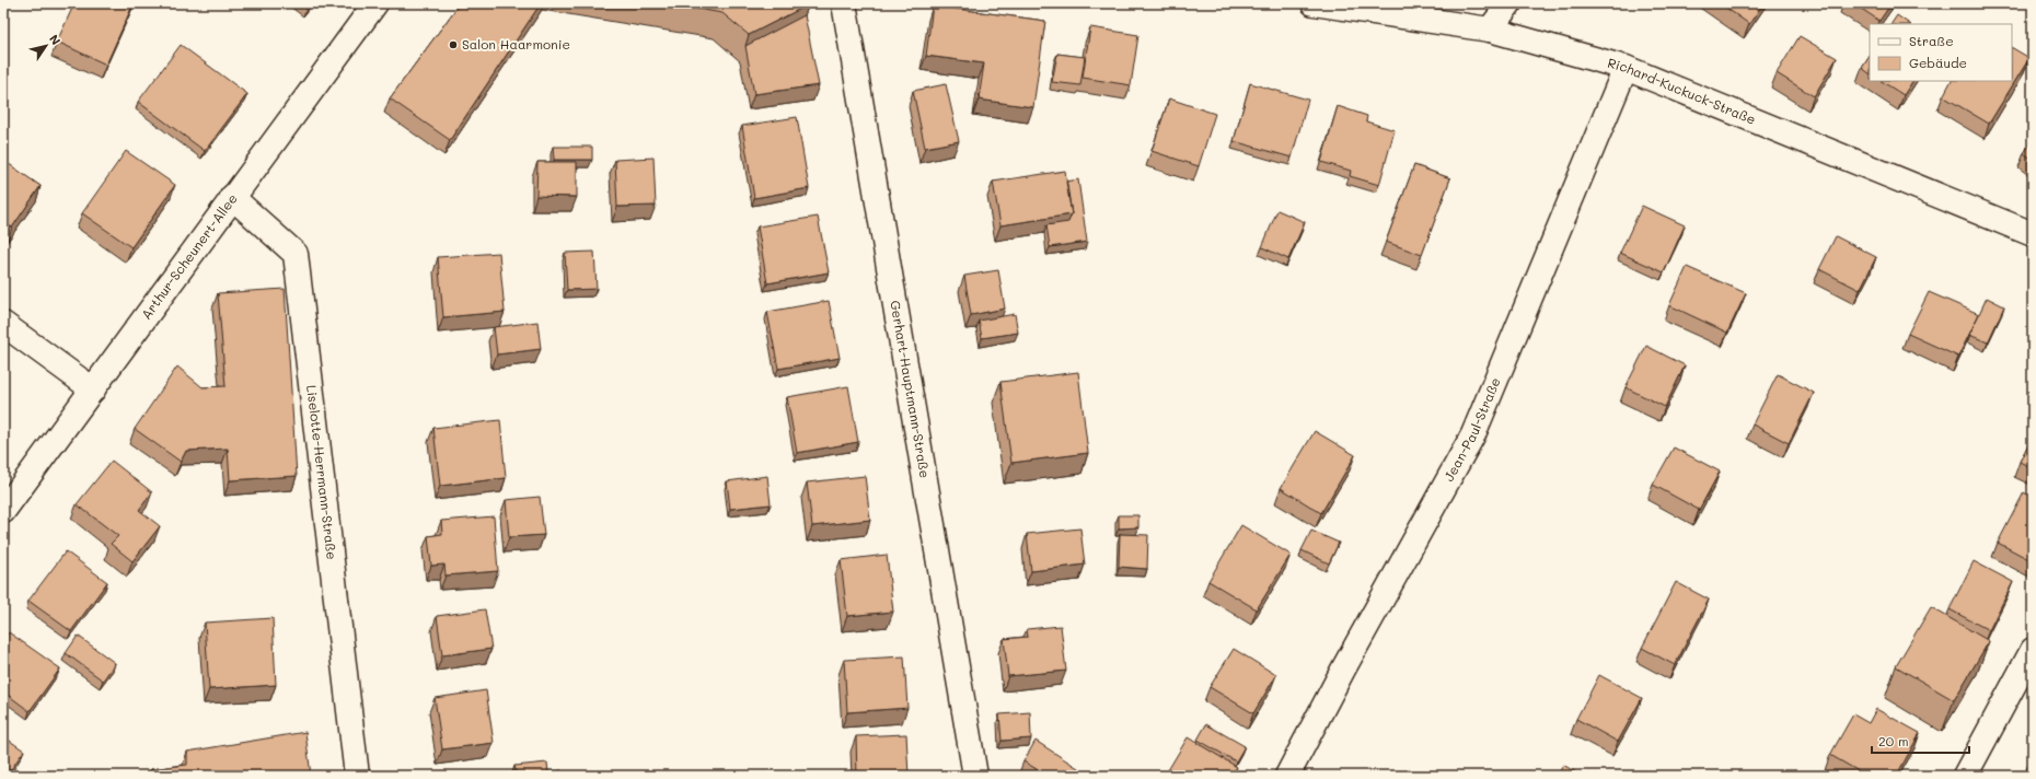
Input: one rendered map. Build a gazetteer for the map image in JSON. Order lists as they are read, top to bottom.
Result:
{
  "streets": {
    "street": [
      "Richard-Kuckuck-Straße",
      "Arthur-Scheunert-Allee",
      "Gerhart-Hauptmann-Straße",
      "Jean-Paul-Straße",
      "Liselotte-Herrmann-Straße"
    ]
  },
  "crossings": [
    ["Richard-Kuckuck-Straße", "Jean-Paul-Straße"],
    ["Arthur-Scheunert-Allee", "Liselotte-Herrmann-Straße"]
  ],
  "places": ["Salon Haarmonie"],
  "legend": ["Straße", "Gebäude"],
  "scale_bar": "20 m",
  "north": "top right"
}
